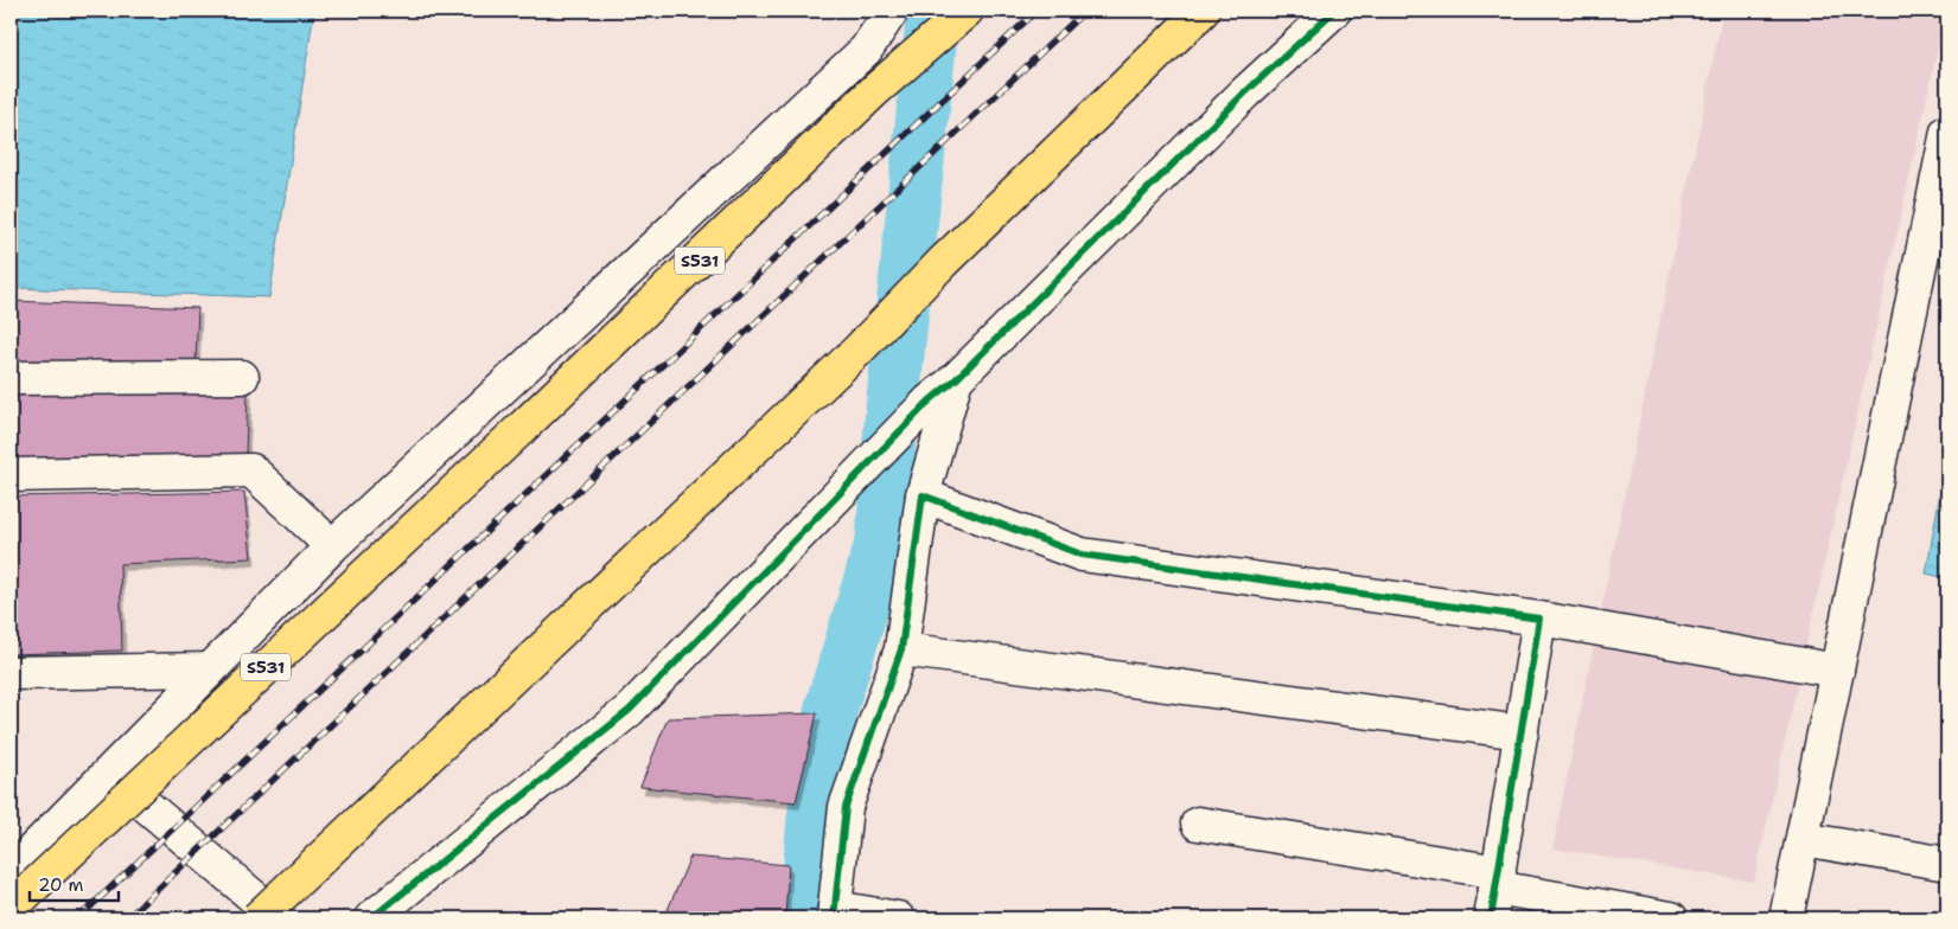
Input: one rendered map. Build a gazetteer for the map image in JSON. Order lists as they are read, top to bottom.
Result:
{
  "streets": {
    "main road": ["S531"]
  },
  "scale_bar": "20 m"
}
